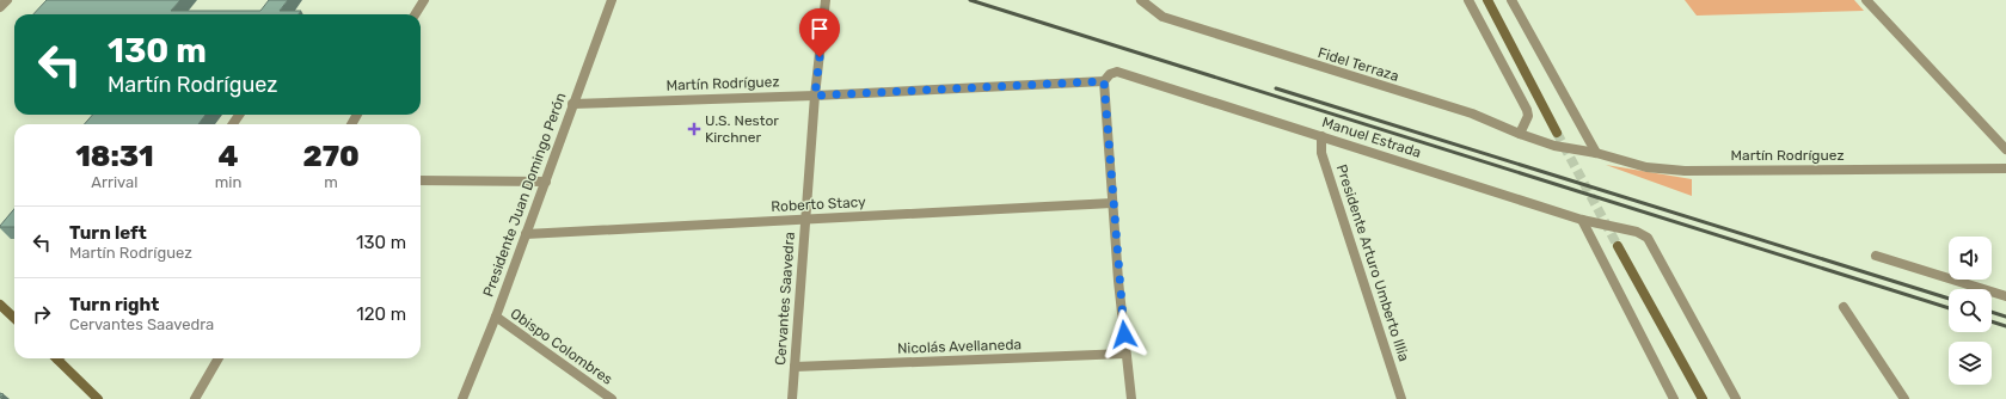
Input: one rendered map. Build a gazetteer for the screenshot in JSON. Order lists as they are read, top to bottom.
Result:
{
  "streets": {
    "street": [
      "Fidel Terraza",
      "Martín Rodríguez",
      "Manuel Estrada",
      "Presidente Juan Domingo Perón",
      "Roberto Stacy",
      "Presidente Arturo Umberto Illia",
      "Cervantes Saavedra",
      "Obispo Colombres",
      "Nicolás Avellaneda"
    ]
  },
  "crossings": [
    ["Fidel Terraza", "Martín Rodríguez"],
    ["Martín Rodríguez", "Manuel Estrada"],
    ["Martín Rodríguez", "Presidente Juan Domingo Perón"],
    ["Martín Rodríguez", "Cervantes Saavedra"],
    ["Manuel Estrada", "Presidente Arturo Umberto Illia"],
    ["Presidente Juan Domingo Perón", "Roberto Stacy"],
    ["Presidente Juan Domingo Perón", "Obispo Colombres"],
    ["Roberto Stacy", "Cervantes Saavedra"],
    ["Cervantes Saavedra", "Nicolás Avellaneda"]
  ],
  "places": {
    "health": ["U.S. Nestor Kirchner"]
  },
  "page": {
    "turn": ["130 m", "Martín Rodríguez"],
    "eta": [
      "18:31",
      "Arrival",
      "4",
      "min",
      "270",
      "m"
    ],
    "list": [
      {
        "name": "Turn left",
        "note": "Martín Rodríguez",
        "value": "130 m"
      },
      {
        "name": "Turn right",
        "note": "Cervantes Saavedra",
        "value": "120 m"
      }
    ]
  }
}
